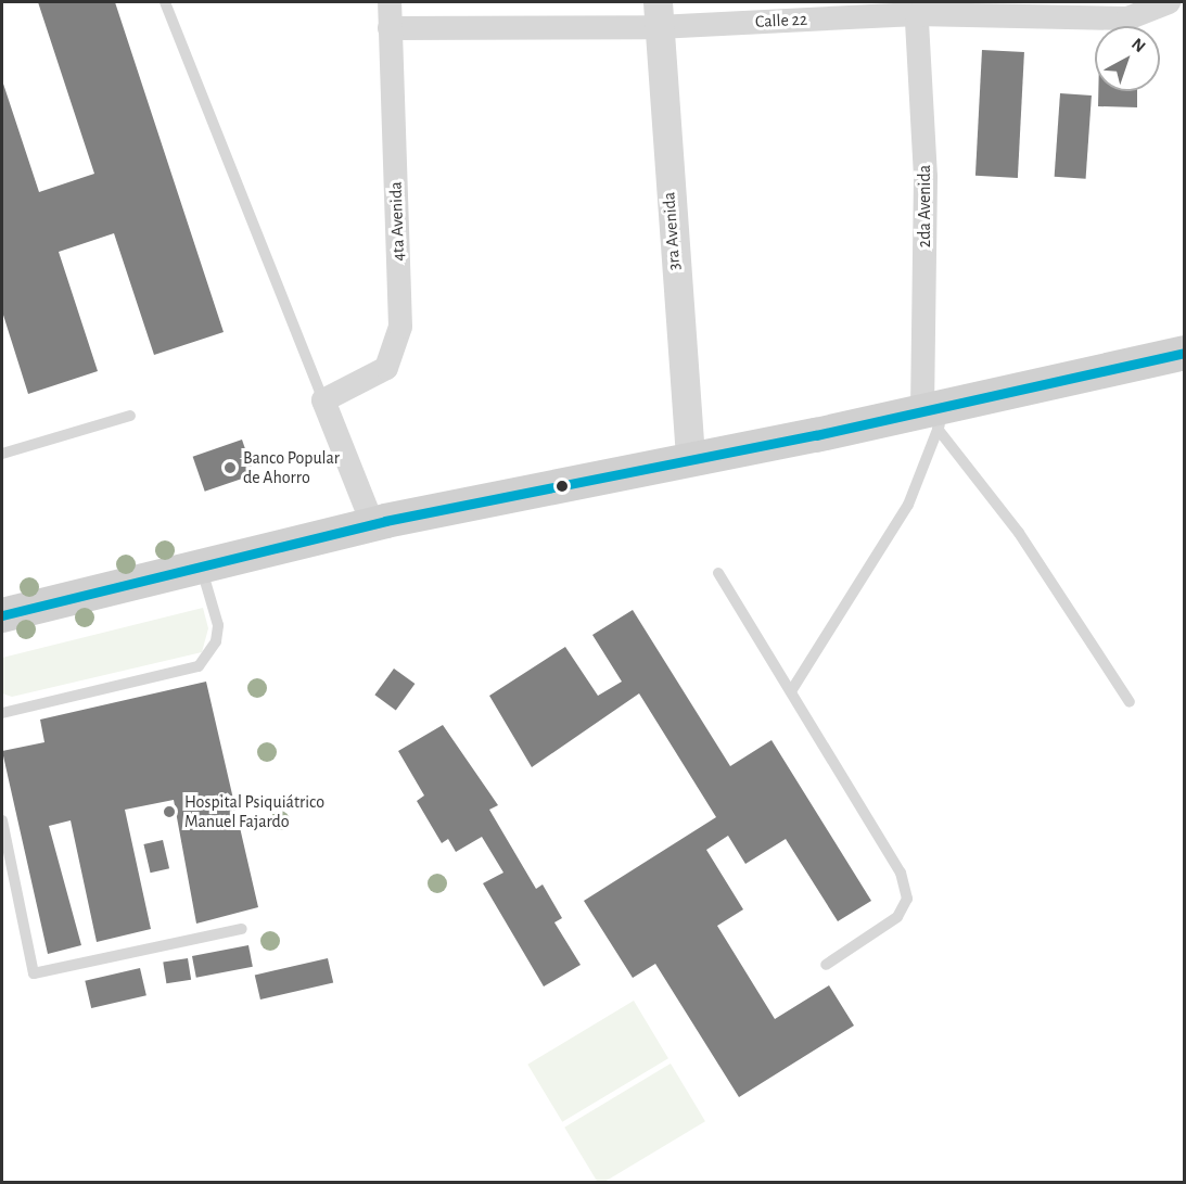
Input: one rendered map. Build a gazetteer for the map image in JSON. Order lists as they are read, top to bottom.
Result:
{
  "streets": {
    "street": [
      "Calle 22",
      "2da Avenida",
      "4ta Avenida",
      "3ra Avenida"
    ]
  },
  "crossings": [
    ["Calle 22", "2da Avenida"],
    ["Calle 22", "4ta Avenida"],
    ["Calle 22", "3ra Avenida"]
  ],
  "places": ["Banco Popular de Ahorro", "Hospital Psiquiátrico Manuel Fajardo"],
  "north": "top right"
}
